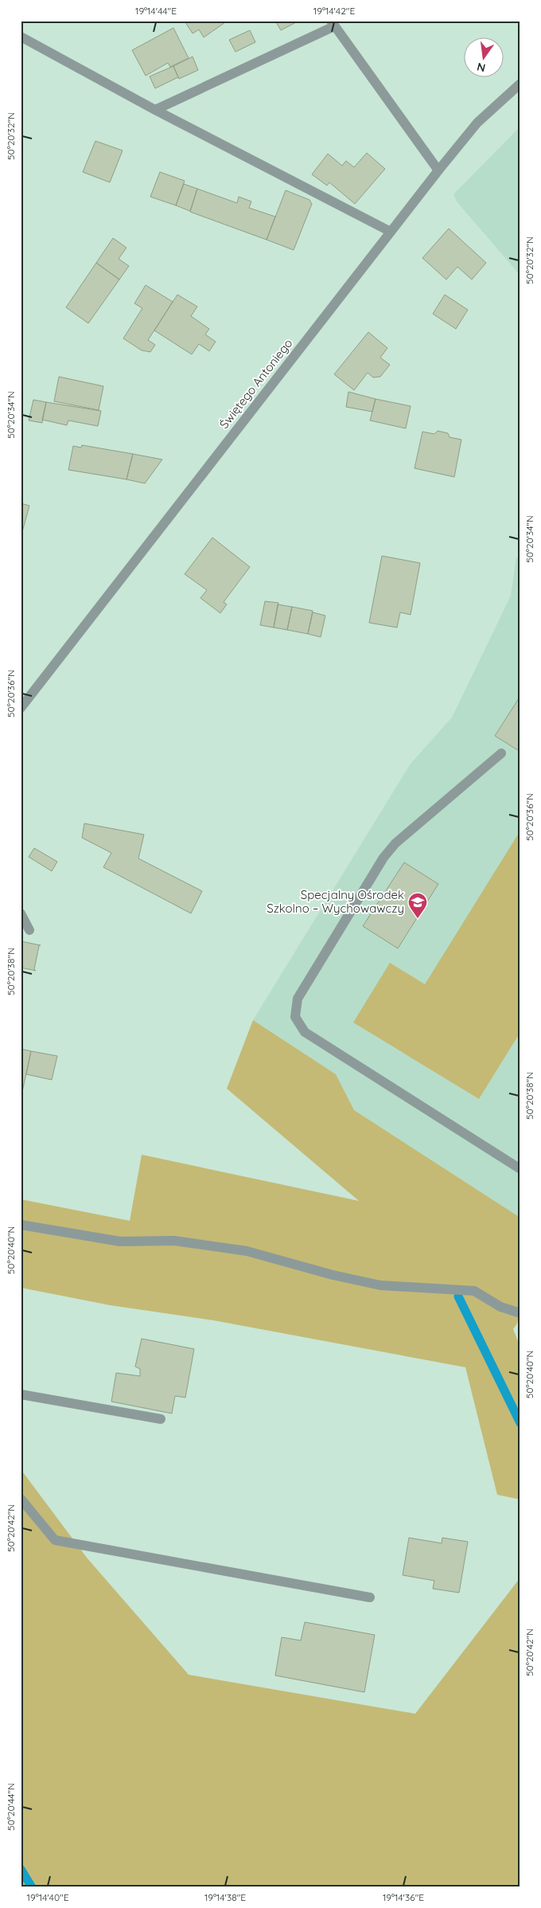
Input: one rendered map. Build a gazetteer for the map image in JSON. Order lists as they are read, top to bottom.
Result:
{
  "streets": {
    "street": ["Świętego Antoniego"]
  },
  "places": {
    "school or university": ["Specjalny Ośrodek Szkolno – Wychowawczy"]
  },
  "north": "bottom",
  "coordinates": [
    "19°14'44\"E",
    "19°14'42\"E",
    "50°20'32\"N",
    "50°20'34\"N",
    "50°20'36\"N",
    "50°20'38\"N",
    "50°20'40\"N",
    "50°20'42\"N",
    "50°20'44\"N",
    "19°14'40\"E",
    "19°14'38\"E",
    "19°14'36\"E"
  ]
}
